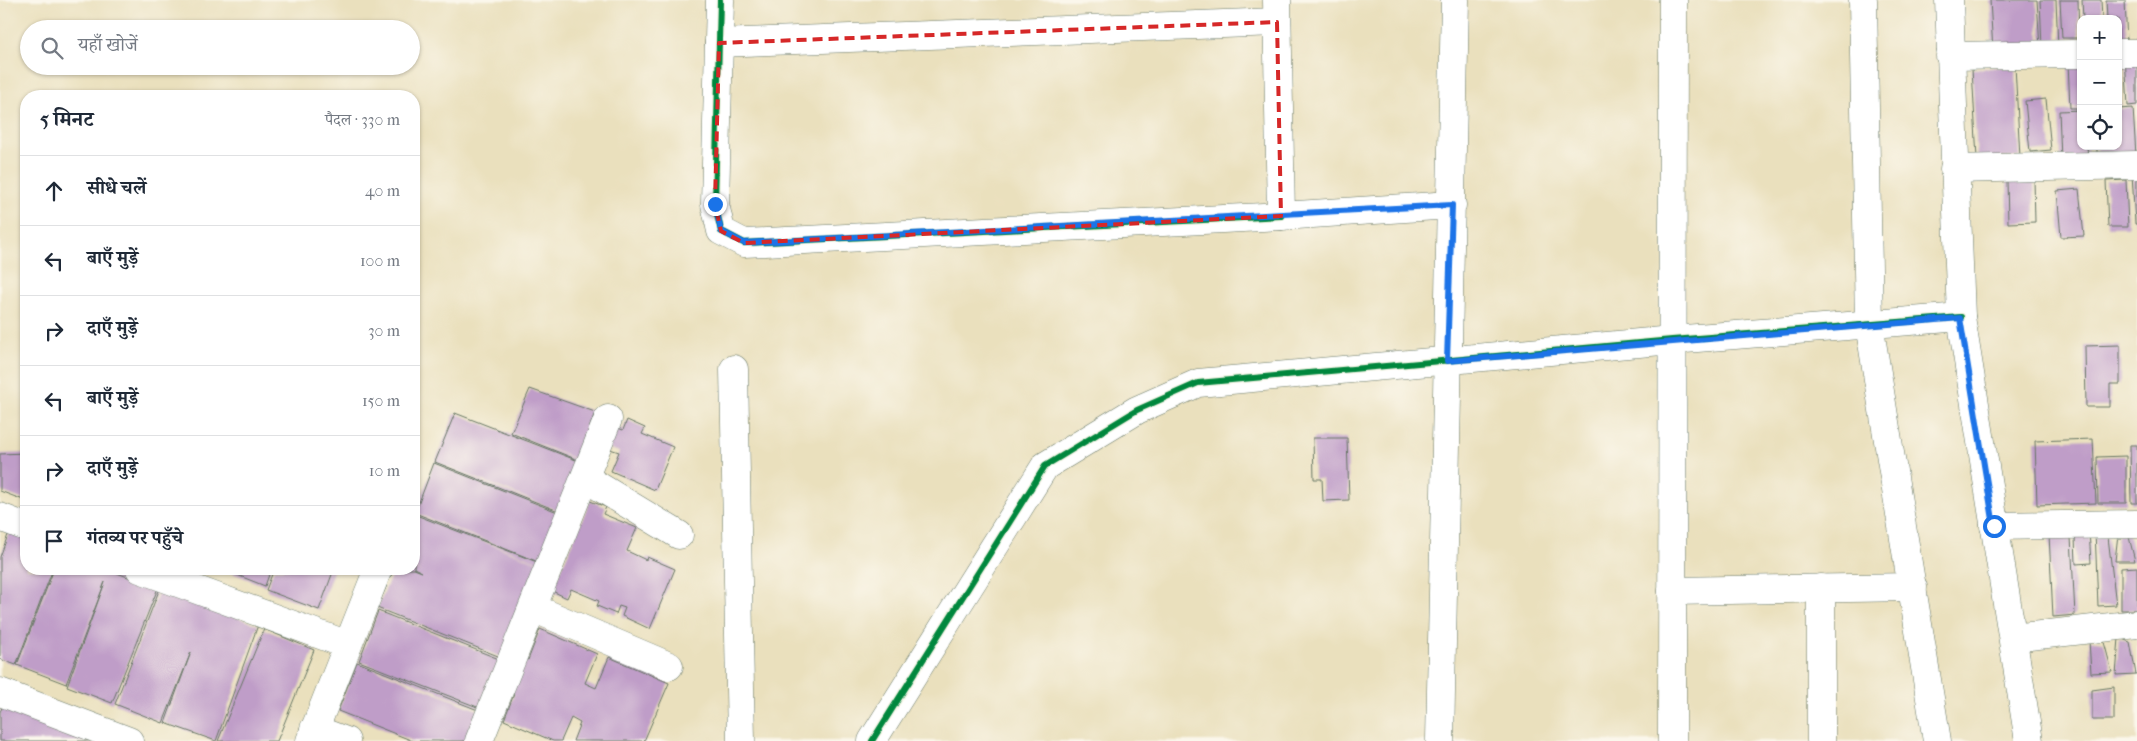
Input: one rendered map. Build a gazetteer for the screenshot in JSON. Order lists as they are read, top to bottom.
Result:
{
  "page": {
    "map_buttons": ["+", "−"],
    "search": "यहाँ खोजें",
    "heading": ["5 मिनट", "पैदल · 330 m"],
    "list": [
      ["सीधे चलें", "40 m"],
      ["बाएँ मुड़ें", "100 m"],
      ["दाएँ मुड़ें", "30 m"],
      ["बाएँ मुड़ें", "150 m"],
      ["दाएँ मुड़ें", "10 m"],
      "गंतव्य पर पहुँचे"
    ]
  }
}
